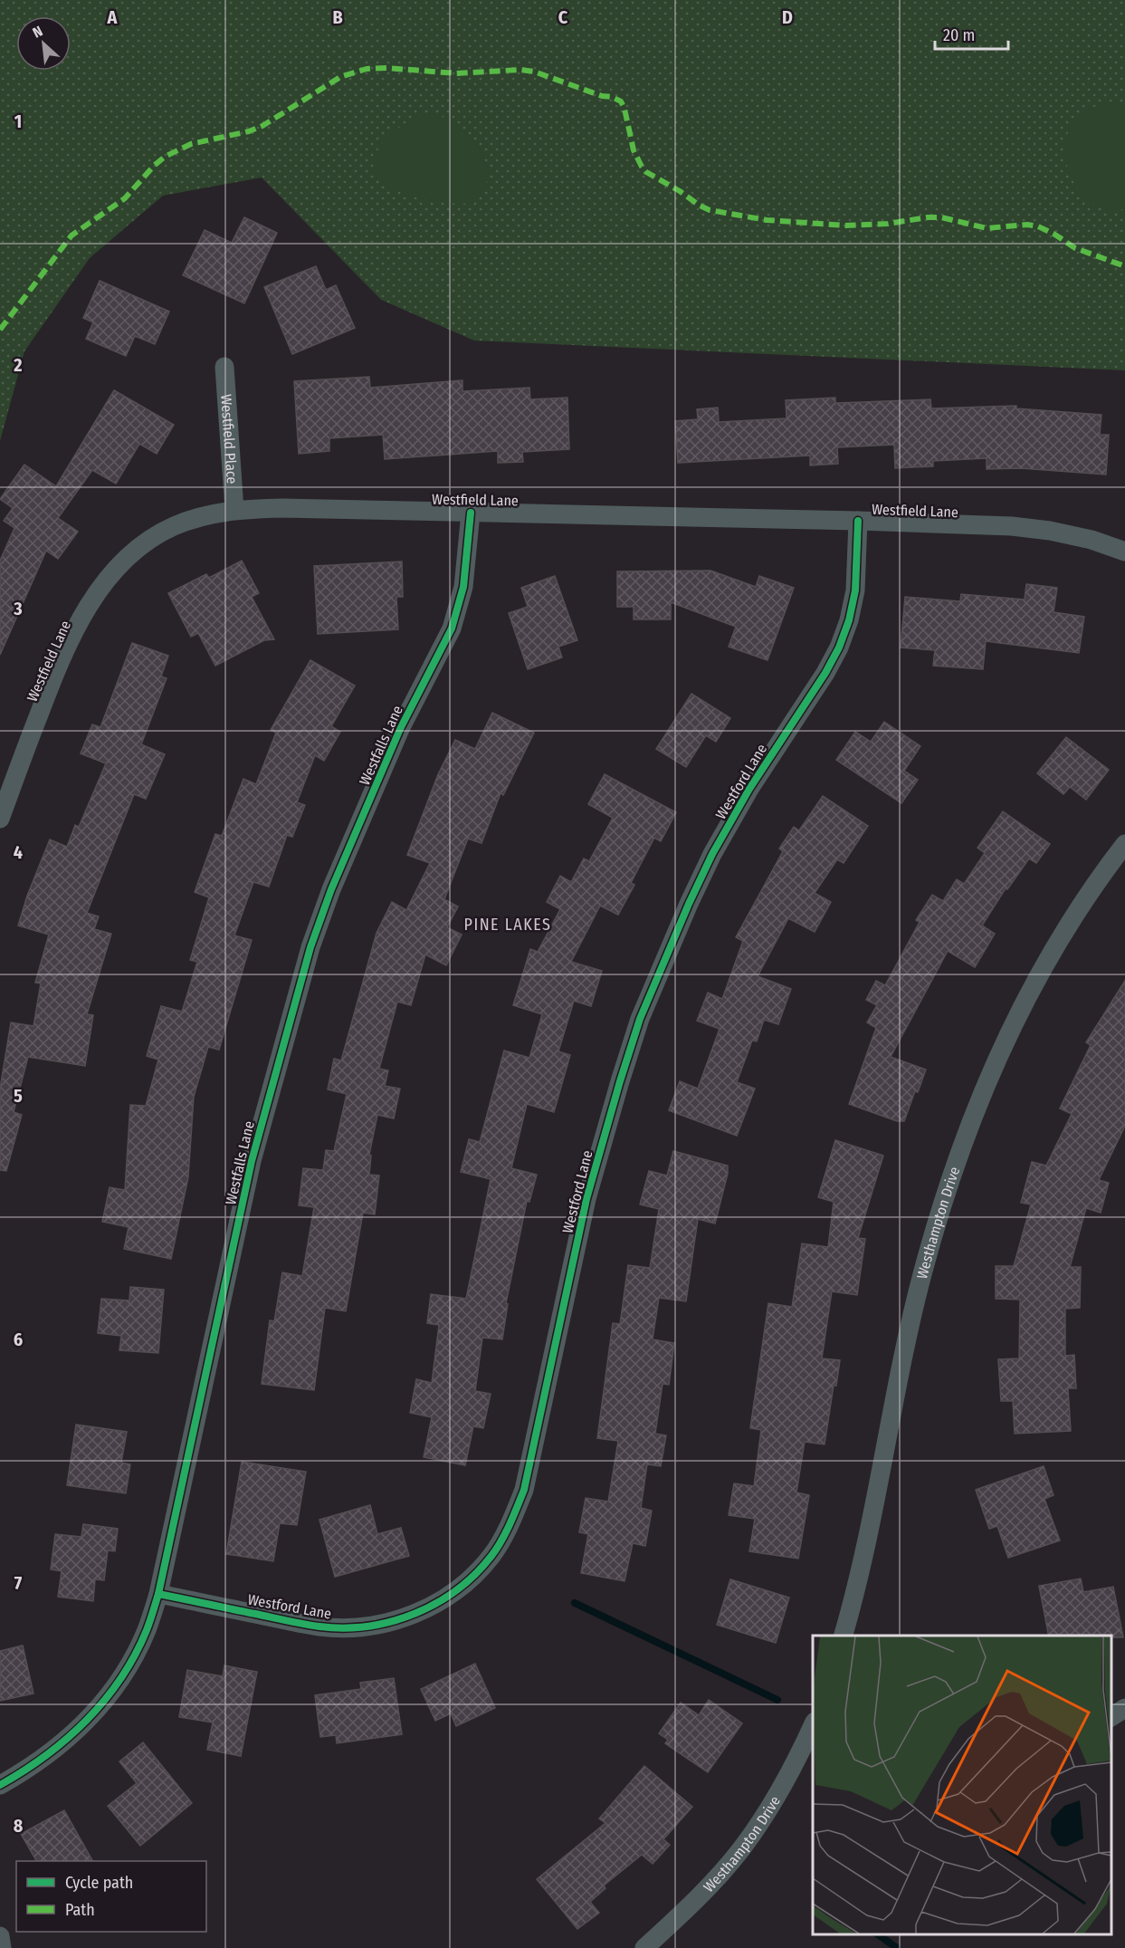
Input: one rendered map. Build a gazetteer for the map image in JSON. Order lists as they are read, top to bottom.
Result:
{
  "streets": {
    "street": [
      "Westfield Place",
      "Westfield Lane",
      "Westfalls Lane",
      "Westford Lane",
      "Westhampton Drive"
    ]
  },
  "crossings": [
    ["Westfield Place", "Westfield Lane"],
    ["Westfield Lane", "Westfalls Lane"],
    ["Westfield Lane", "Westford Lane"],
    ["Westfalls Lane", "Westford Lane"]
  ],
  "districts": ["PINE LAKES"],
  "legend": ["Cycle path", "Path"],
  "scale_bar": "20 m",
  "north": "top left",
  "grid": {
    "columns": [
      "A",
      "B",
      "C",
      "D"
    ],
    "rows": [
      "1",
      "2",
      "3",
      "4",
      "5",
      "6",
      "7",
      "8"
    ]
  }
}
